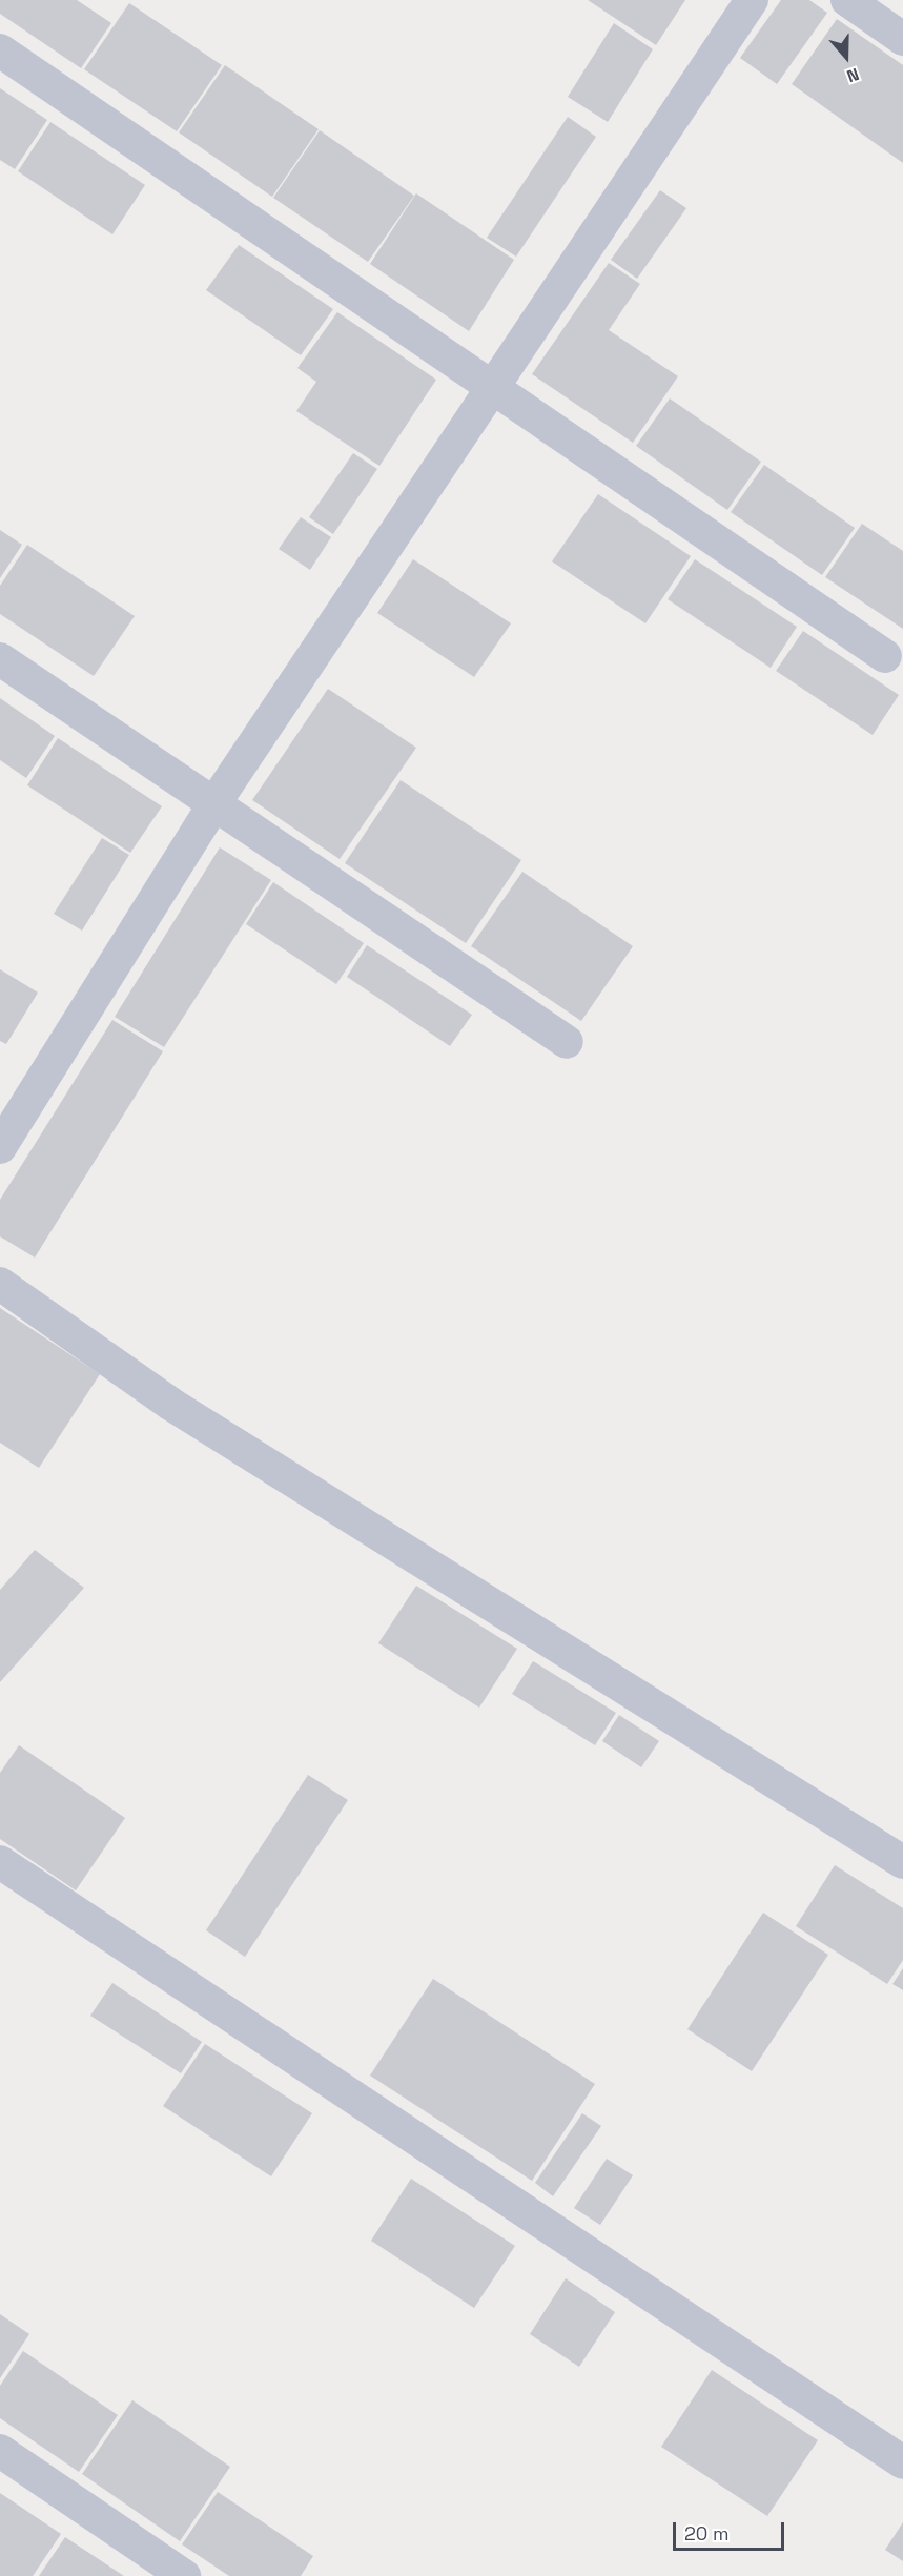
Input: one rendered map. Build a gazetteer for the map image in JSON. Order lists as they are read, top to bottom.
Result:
{
  "scale_bar": "20 m",
  "north": "bottom"
}
